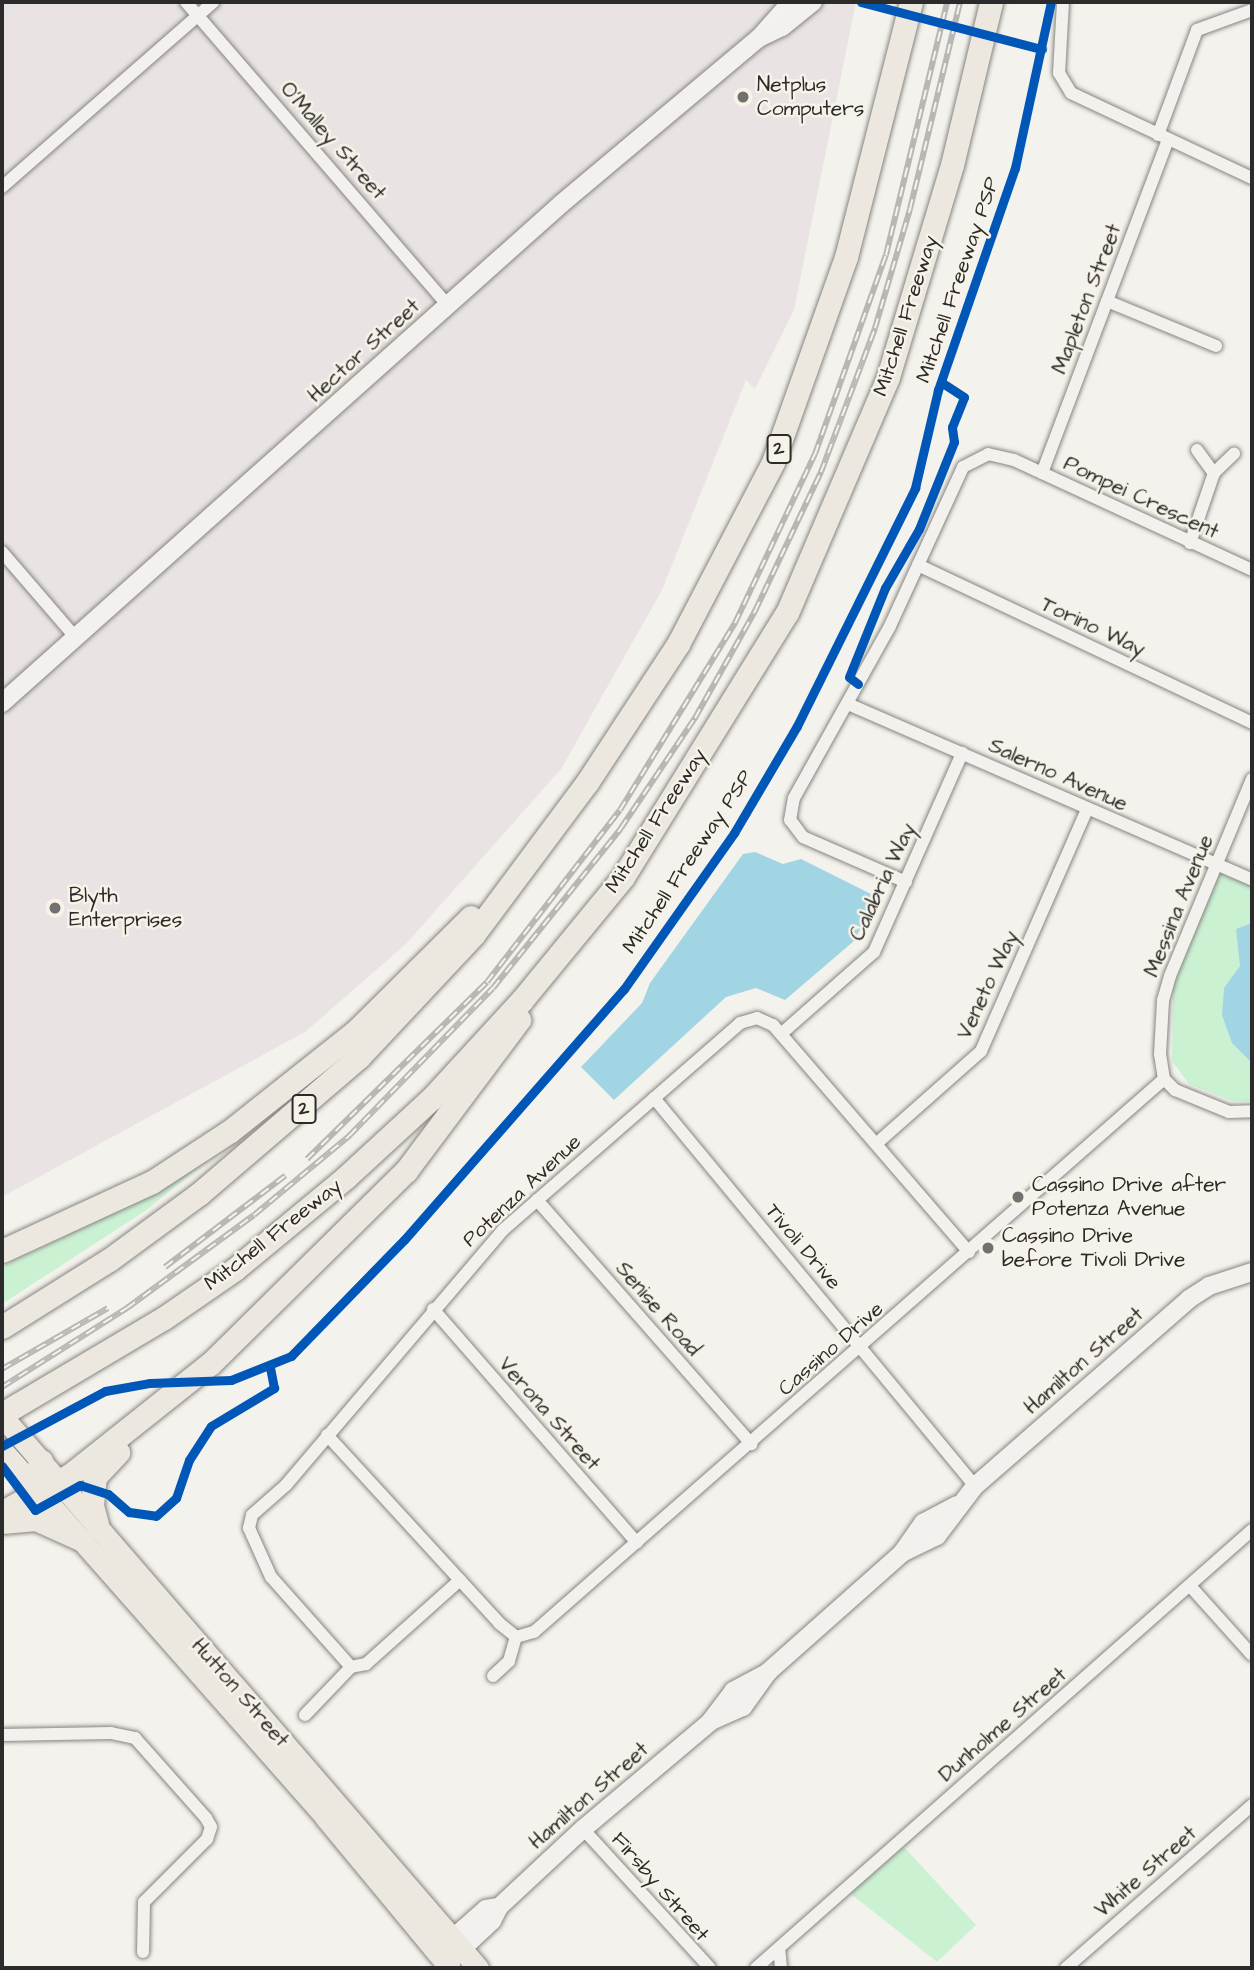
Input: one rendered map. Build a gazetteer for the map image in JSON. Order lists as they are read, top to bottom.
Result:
{
  "streets": {
    "highway": ["Mitchell Freeway", "2"],
    "main road": ["Hector Street", "Hamilton Street", "Hutton Street"],
    "street": [
      "O'Malley Street",
      "Mapleton Street",
      "Pompei Crescent",
      "Torino Way",
      "Salerno Avenue",
      "Calabria Way",
      "Messina Avenue",
      "Veneto Way",
      "Potenza Avenue",
      "Tivoli Drive",
      "Senise Road",
      "Cassino Drive",
      "Verona Street",
      "Dunholme Street",
      "White Street",
      "Firsby Street"
    ],
    "cycle path": ["Mitchell Freeway PSP"]
  },
  "crossings": [
    ["O'Malley Street", "Hector Street"],
    ["Mapleton Street", "Pompei Crescent"],
    ["Mitchell Freeway", "Hutton Street"],
    ["Pompei Crescent", "Torino Way"],
    ["Pompei Crescent", "Salerno Avenue"],
    ["Pompei Crescent", "Calabria Way"],
    ["Salerno Avenue", "Calabria Way"],
    ["Salerno Avenue", "Messina Avenue"],
    ["Salerno Avenue", "Veneto Way"],
    ["Calabria Way", "Potenza Avenue"],
    ["Messina Avenue", "Cassino Drive"],
    ["Veneto Way", "Potenza Avenue"],
    ["Potenza Avenue", "Tivoli Drive"],
    ["Potenza Avenue", "Senise Road"],
    ["Potenza Avenue", "Cassino Drive"],
    ["Potenza Avenue", "Verona Street"],
    ["Tivoli Drive", "Cassino Drive"],
    ["Tivoli Drive", "Hamilton Street"],
    ["Senise Road", "Cassino Drive"],
    ["Cassino Drive", "Verona Street"],
    ["Hamilton Street", "Hutton Street"],
    ["Hamilton Street", "Firsby Street"]
  ],
  "places": [
    "Netplus Computers",
    "Blyth Enterprises",
    "Cassino Drive after Potenza Avenue",
    "Cassino Drive before Tivoli Drive"
  ]
}
